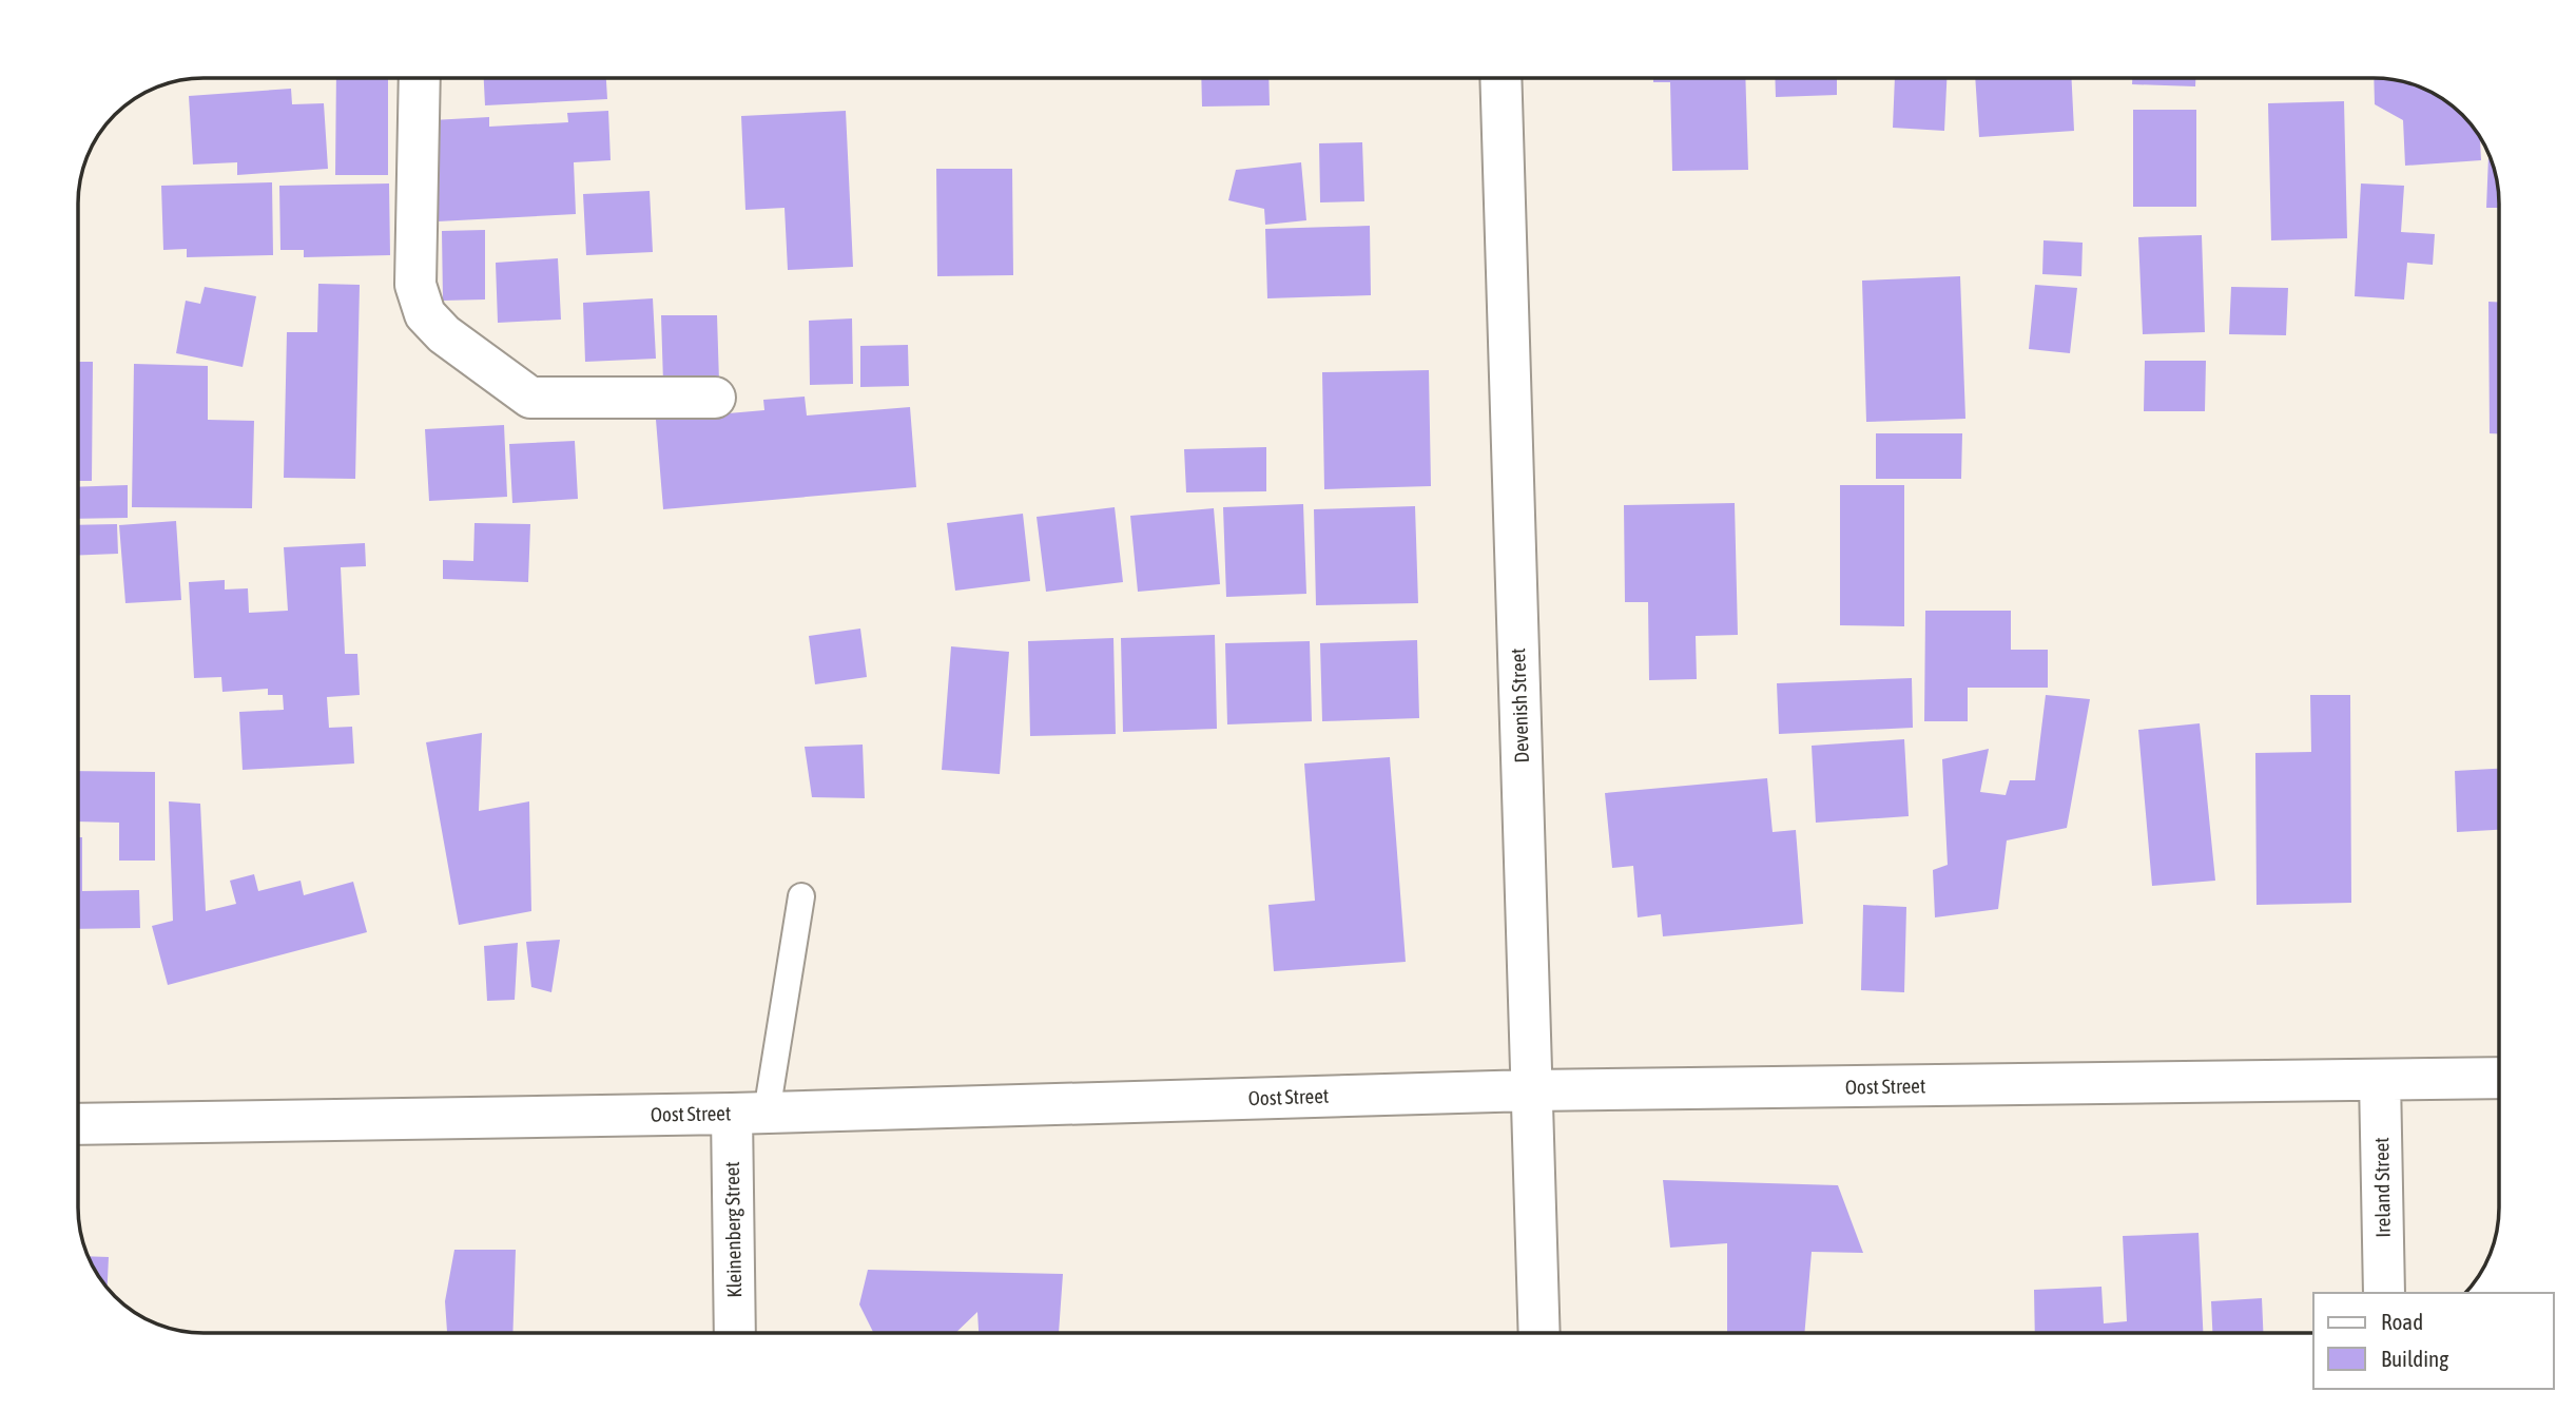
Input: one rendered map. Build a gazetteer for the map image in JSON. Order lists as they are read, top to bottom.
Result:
{
  "streets": {
    "street": [
      "Devenish Street",
      "Oost Street",
      "Ireland Street",
      "Kleinenberg Street"
    ]
  },
  "crossings": [
    ["Devenish Street", "Oost Street"],
    ["Oost Street", "Ireland Street"],
    ["Oost Street", "Kleinenberg Street"]
  ],
  "legend": ["Road", "Building"]
}
